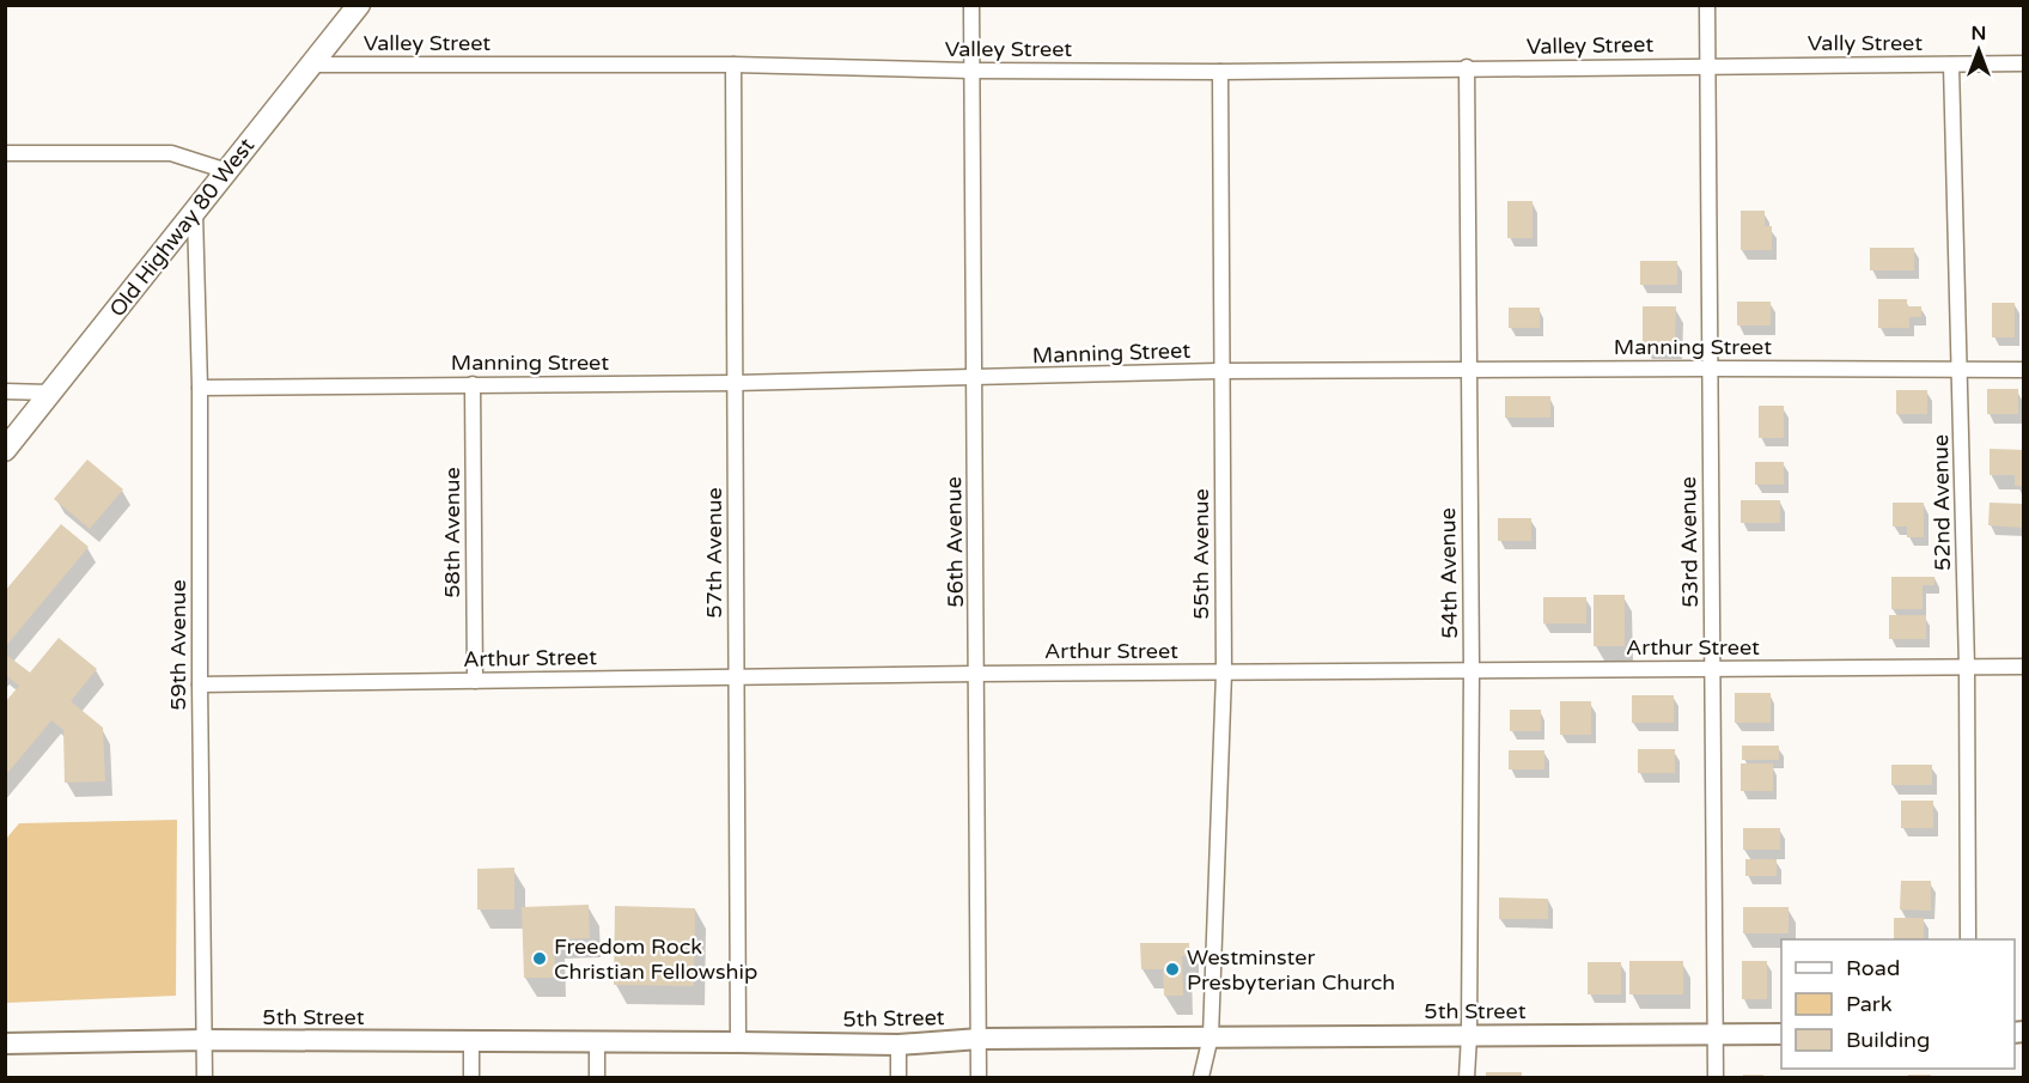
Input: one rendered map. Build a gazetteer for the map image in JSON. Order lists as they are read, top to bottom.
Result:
{
  "streets": {
    "main road": ["Old Highway 80 West"],
    "street": [
      "Valley Street",
      "Vally Street",
      "Manning Street",
      "52nd Avenue",
      "58th Avenue",
      "56th Avenue",
      "53rd Avenue",
      "57th Avenue",
      "55th Avenue",
      "54th Avenue",
      "59th Avenue",
      "Arthur Street",
      "5th Street"
    ]
  },
  "crossings": [
    ["Valley Street", "Vally Street"],
    ["Valley Street", "Old Highway 80 West"],
    ["Valley Street", "56th Avenue"],
    ["Valley Street", "53rd Avenue"],
    ["Valley Street", "57th Avenue"],
    ["Valley Street", "55th Avenue"],
    ["Valley Street", "54th Avenue"],
    ["Vally Street", "52nd Avenue"],
    ["Vally Street", "53rd Avenue"],
    ["Old Highway 80 West", "59th Avenue"],
    ["Manning Street", "52nd Avenue"],
    ["Manning Street", "58th Avenue"],
    ["Manning Street", "56th Avenue"],
    ["Manning Street", "53rd Avenue"],
    ["Manning Street", "57th Avenue"],
    ["Manning Street", "55th Avenue"],
    ["Manning Street", "54th Avenue"],
    ["Manning Street", "59th Avenue"],
    ["52nd Avenue", "Arthur Street"],
    ["58th Avenue", "Arthur Street"],
    ["56th Avenue", "Arthur Street"],
    ["56th Avenue", "5th Street"],
    ["53rd Avenue", "Arthur Street"],
    ["53rd Avenue", "5th Street"],
    ["57th Avenue", "Arthur Street"],
    ["57th Avenue", "5th Street"],
    ["55th Avenue", "Arthur Street"],
    ["55th Avenue", "5th Street"],
    ["54th Avenue", "Arthur Street"],
    ["54th Avenue", "5th Street"],
    ["59th Avenue", "Arthur Street"],
    ["59th Avenue", "5th Street"]
  ],
  "places": ["Freedom Rock Christian Fellowship", "Westminster Presbyterian Church"],
  "legend": ["Road", "Park", "Building"],
  "north": "top"
}
